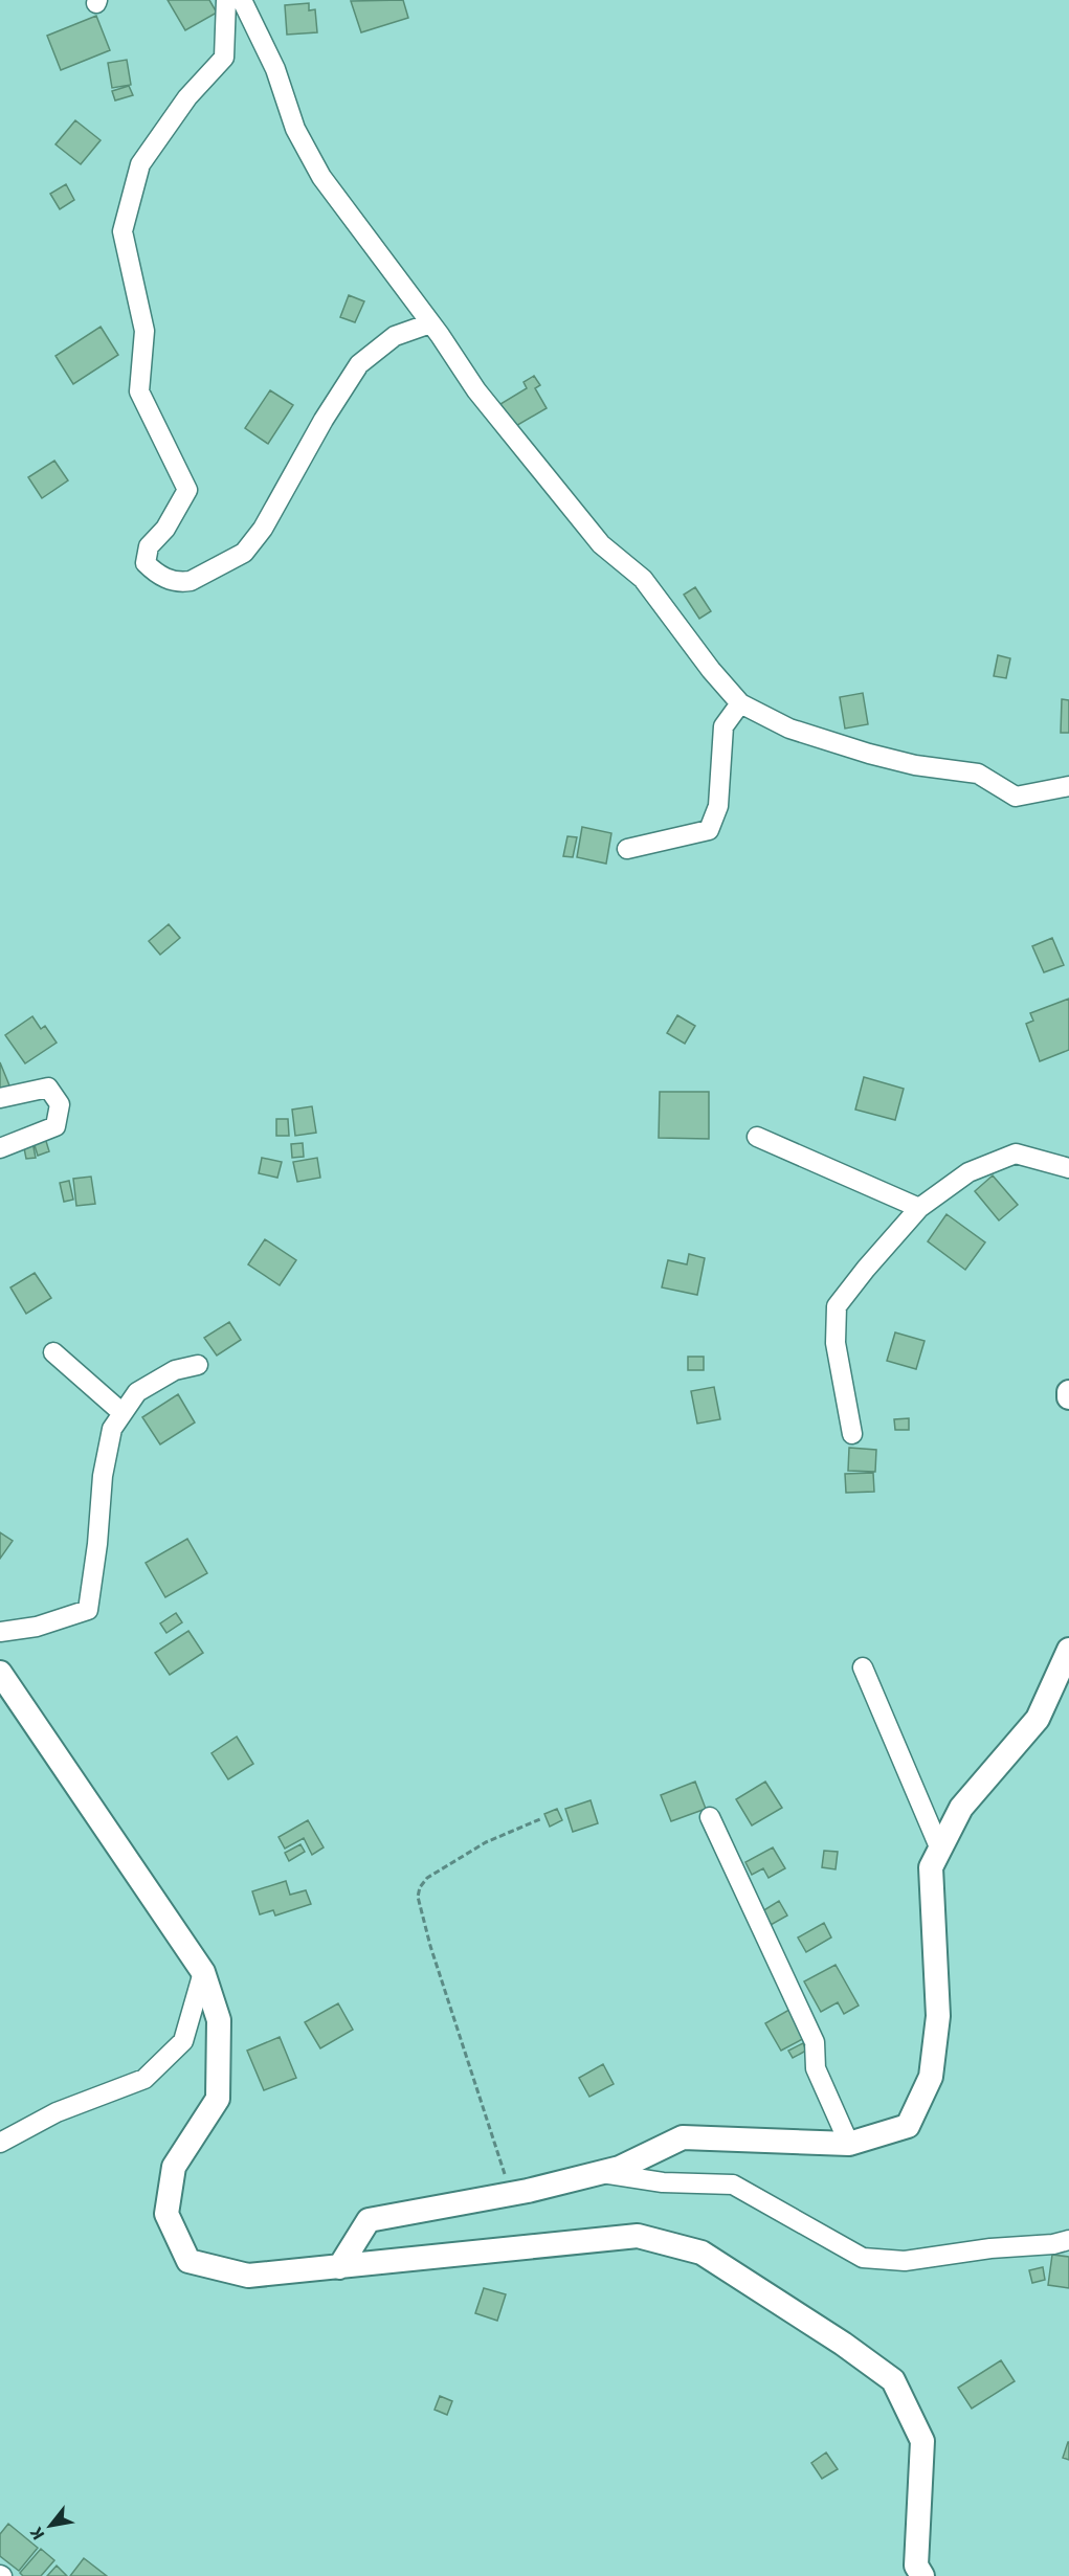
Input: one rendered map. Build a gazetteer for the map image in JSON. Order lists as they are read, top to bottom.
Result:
{
  "north": "bottom left"
}
